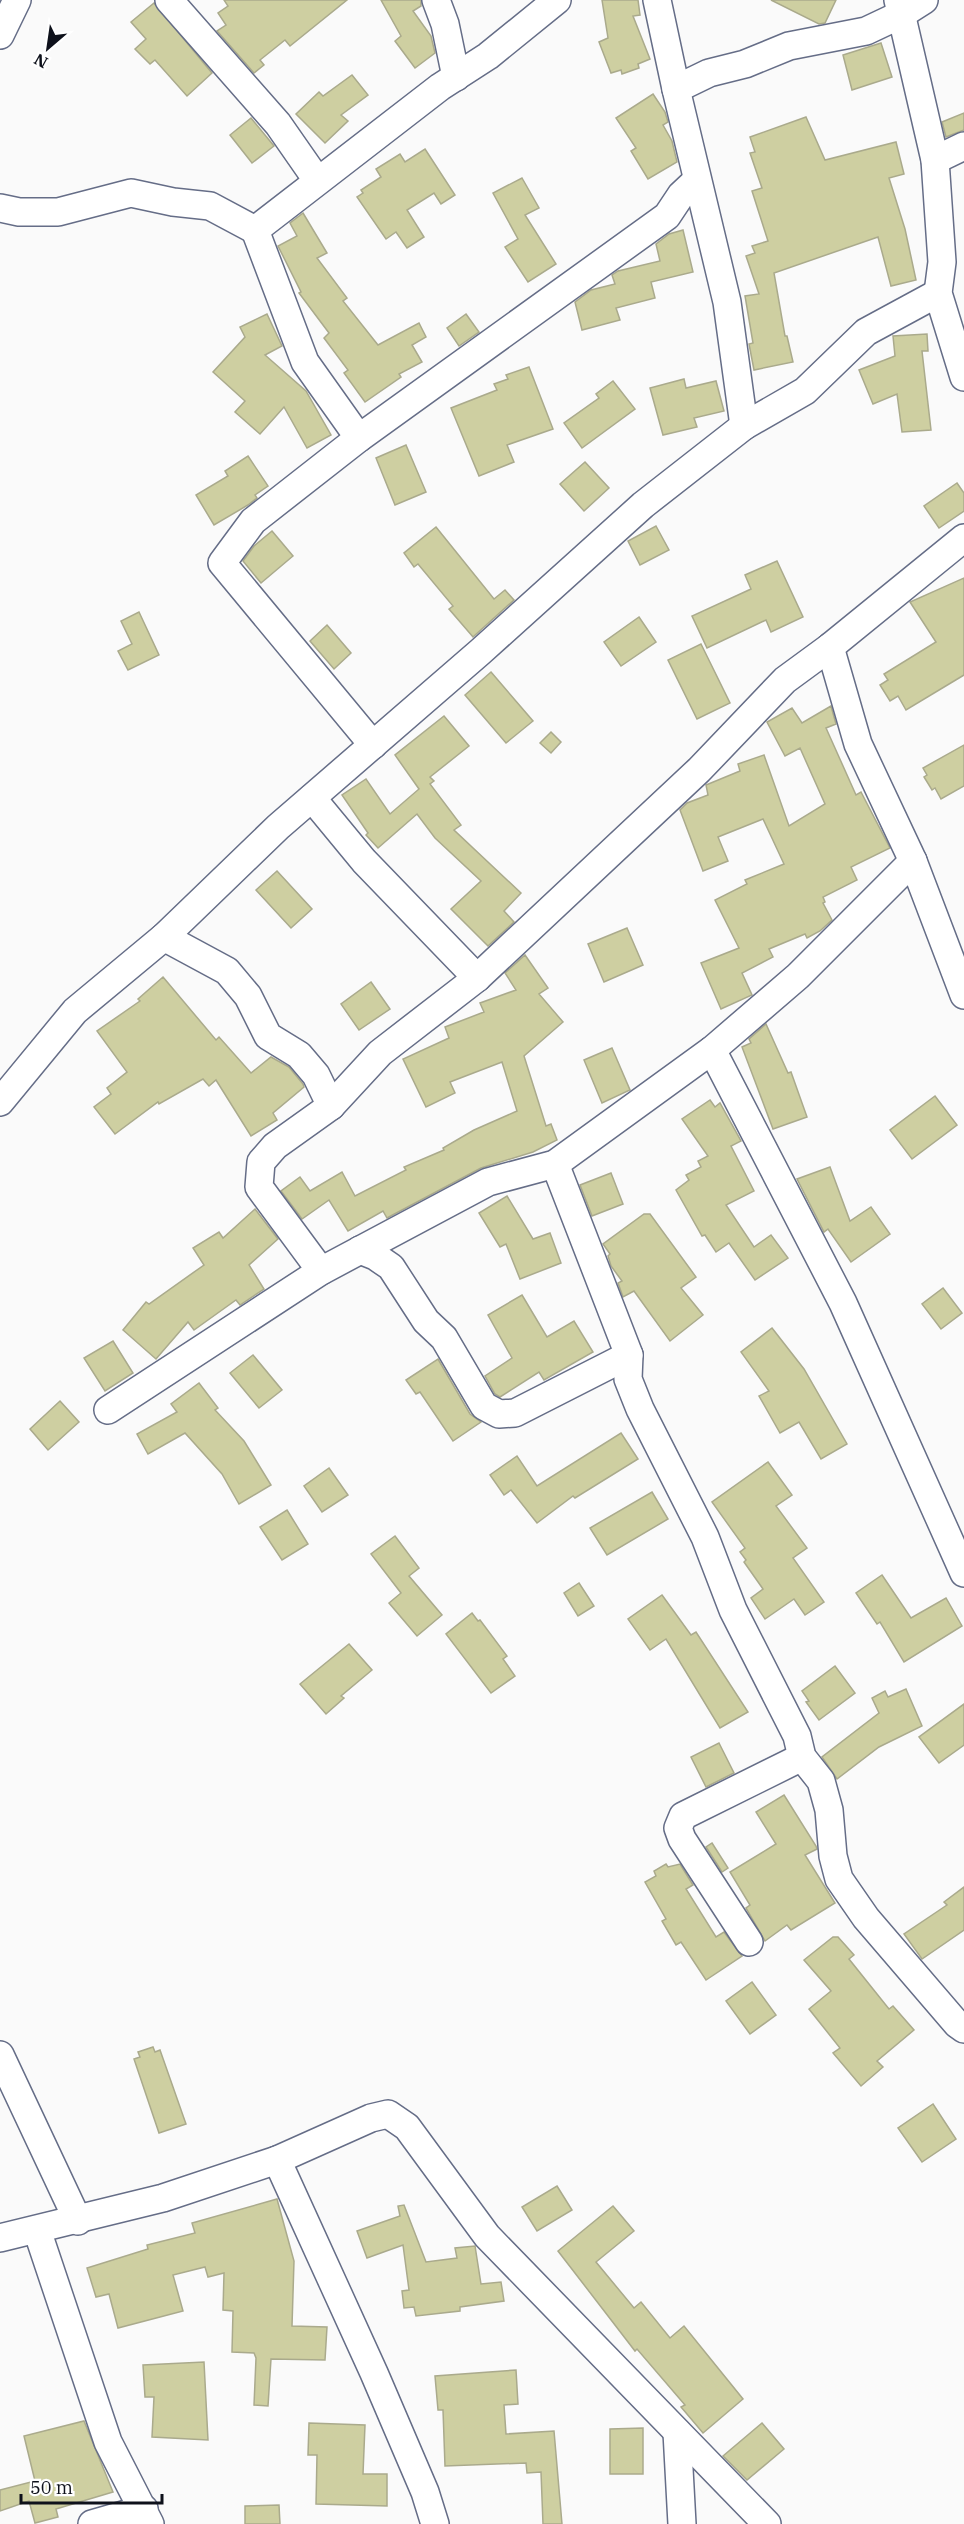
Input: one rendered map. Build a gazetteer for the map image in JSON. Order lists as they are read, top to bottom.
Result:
{
  "scale_bar": "50 m",
  "north": "bottom left"
}
